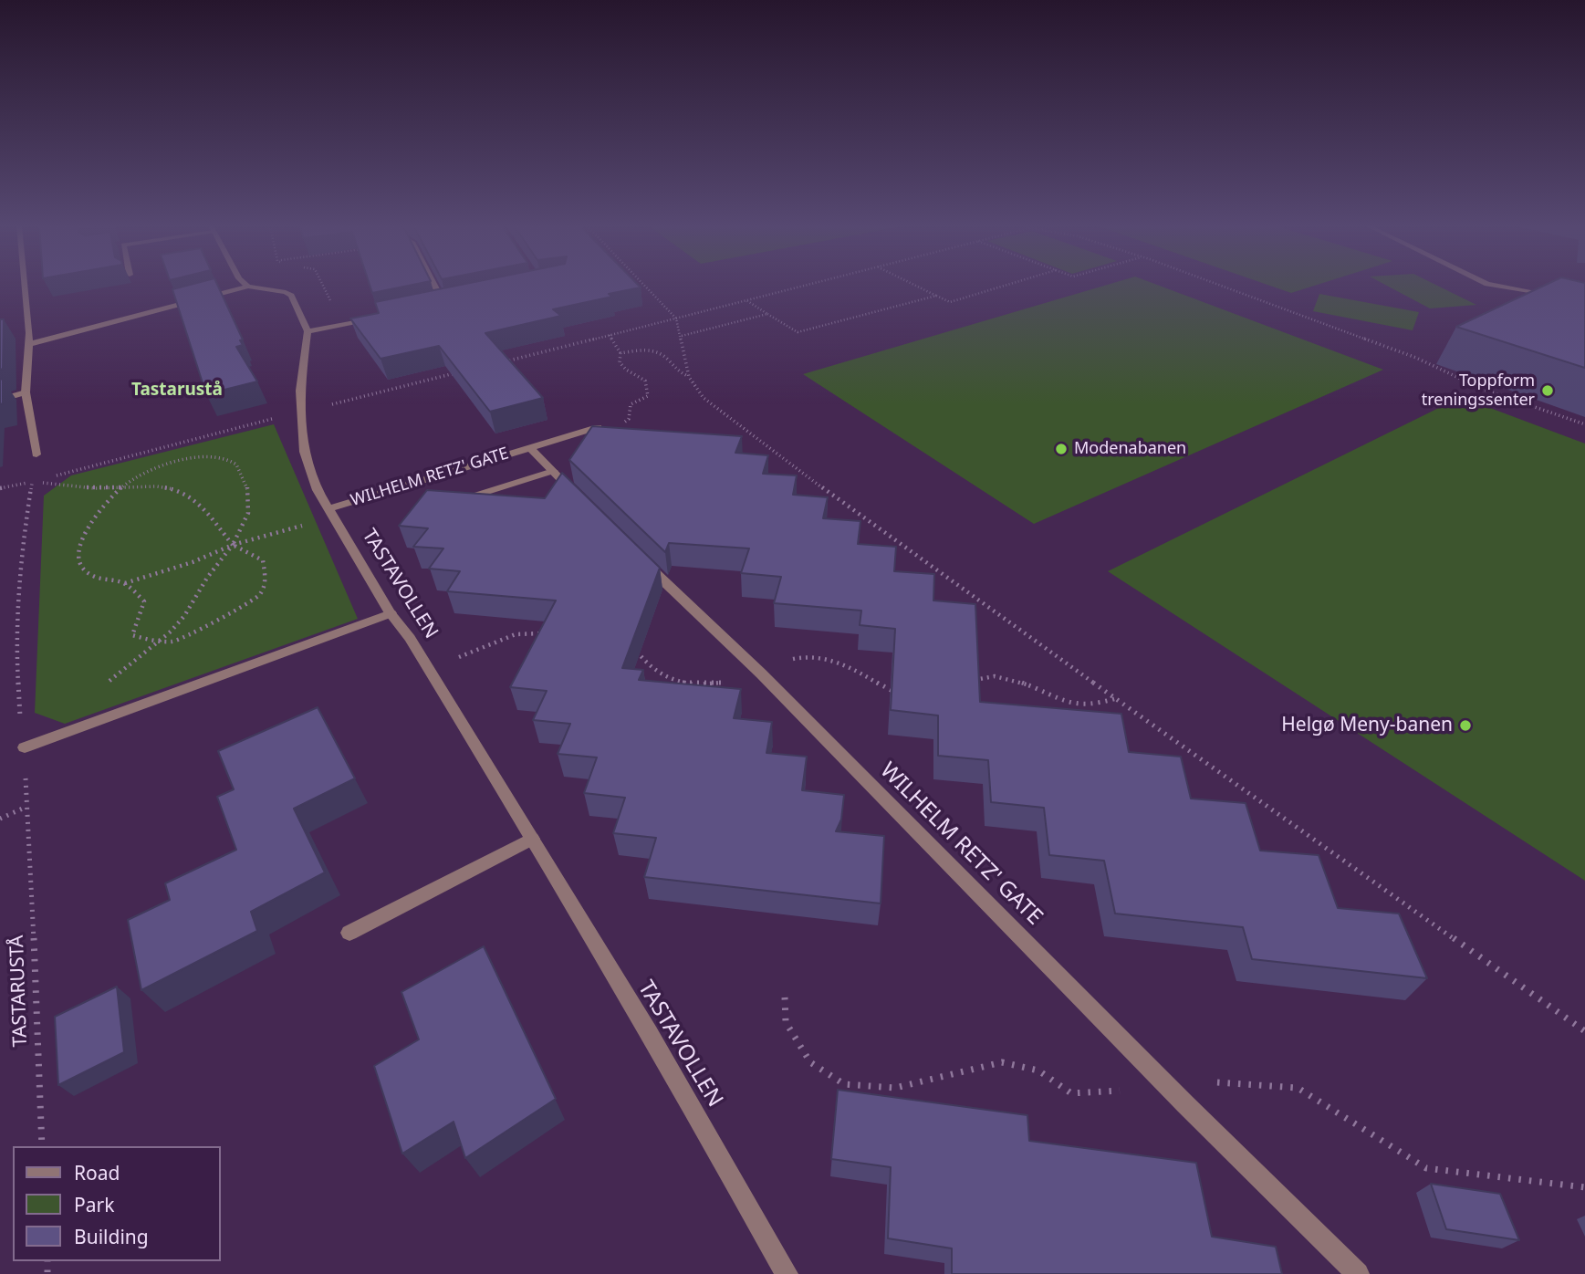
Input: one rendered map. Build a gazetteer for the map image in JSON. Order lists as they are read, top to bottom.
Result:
{
  "streets": {
    "street": ["WILHELM RETZ' GATE", "TASTAVOLLEN"],
    "path": ["TASTARUSTÅ"]
  },
  "crossings": [
    ["WILHELM RETZ' GATE", "TASTAVOLLEN"]
  ],
  "districts": ["Tastarustå"],
  "places": ["Toppform treningssenter", "Modenabanen", "Helgø Meny-banen"],
  "legend": ["Road", "Park", "Building"]
}
